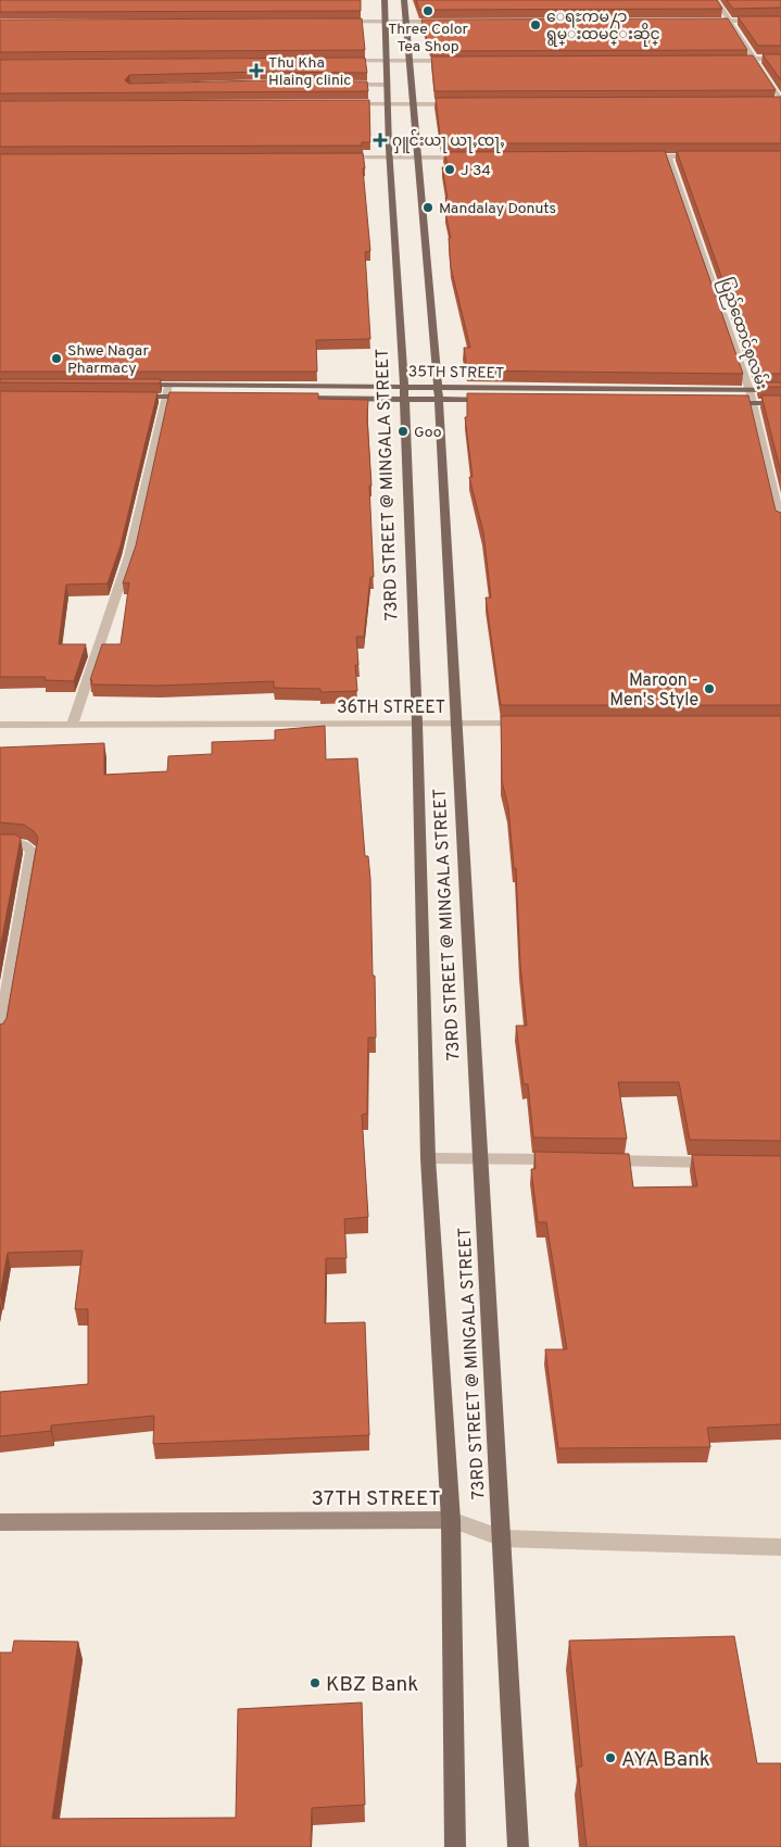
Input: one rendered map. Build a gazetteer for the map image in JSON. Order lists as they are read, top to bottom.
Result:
{
  "streets": {
    "main road": ["35TH STREET", "73RD STREET @ MINGALA STREET"],
    "street": ["ပြည်ထောင်စုလမ်း", "36TH STREET", "37TH STREET"]
  },
  "crossings": [
    ["ပြည်ထောင်စုလမ်း", "35TH STREET"],
    ["35TH STREET", "73RD STREET @ MINGALA STREET"],
    ["73RD STREET @ MINGALA STREET", "36TH STREET"],
    ["73RD STREET @ MINGALA STREET", "37TH STREET"]
  ],
  "places": {
    "other": [
      "Three Color Tea Shop",
      "ေရႊကမ႓ာ ရွမ္းထမင္းဆိုင္",
      "J 34",
      "Mandalay Donuts",
      "Shwe Nagar Pharmacy",
      "Goo",
      "Maroon - Men's Style",
      "KBZ Bank",
      "AYA Bank"
    ],
    "health": ["Thu Kha Hlaing clinic", "ႁူင်းယႃ ယႃႇၸႃႇ"]
  }
}
